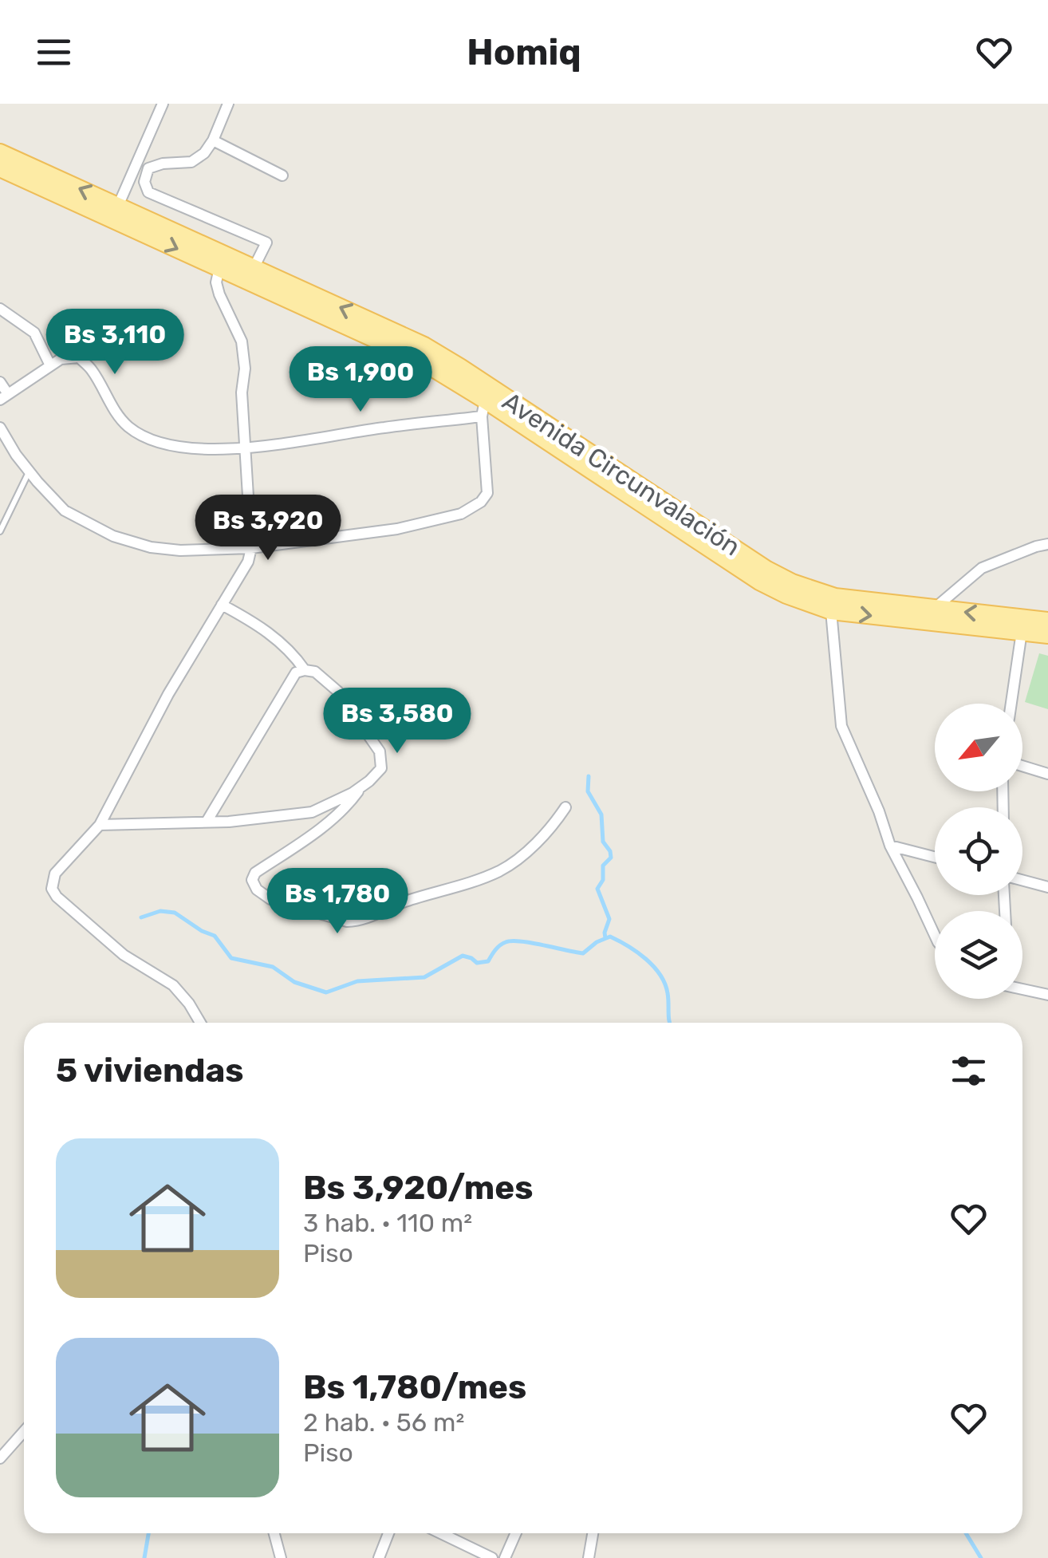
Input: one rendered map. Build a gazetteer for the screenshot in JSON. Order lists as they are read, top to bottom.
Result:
{
  "streets": {
    "main road": ["Avenida Circunvalación"]
  },
  "north": "bottom left",
  "page": {
    "header": "Homiq",
    "price": [
      "Bs 3,110",
      "Bs 1,900",
      "Bs 3,920",
      "Bs 3,580",
      "Bs 1,780"
    ],
    "heading": "5 viviendas",
    "list": [
      {
        "name": "Bs 3,920/mes",
        "note": "3 hab. · 110 m² · Piso"
      },
      {
        "name": "Bs 1,780/mes",
        "note": "2 hab. · 56 m² · Piso"
      }
    ]
  }
}
